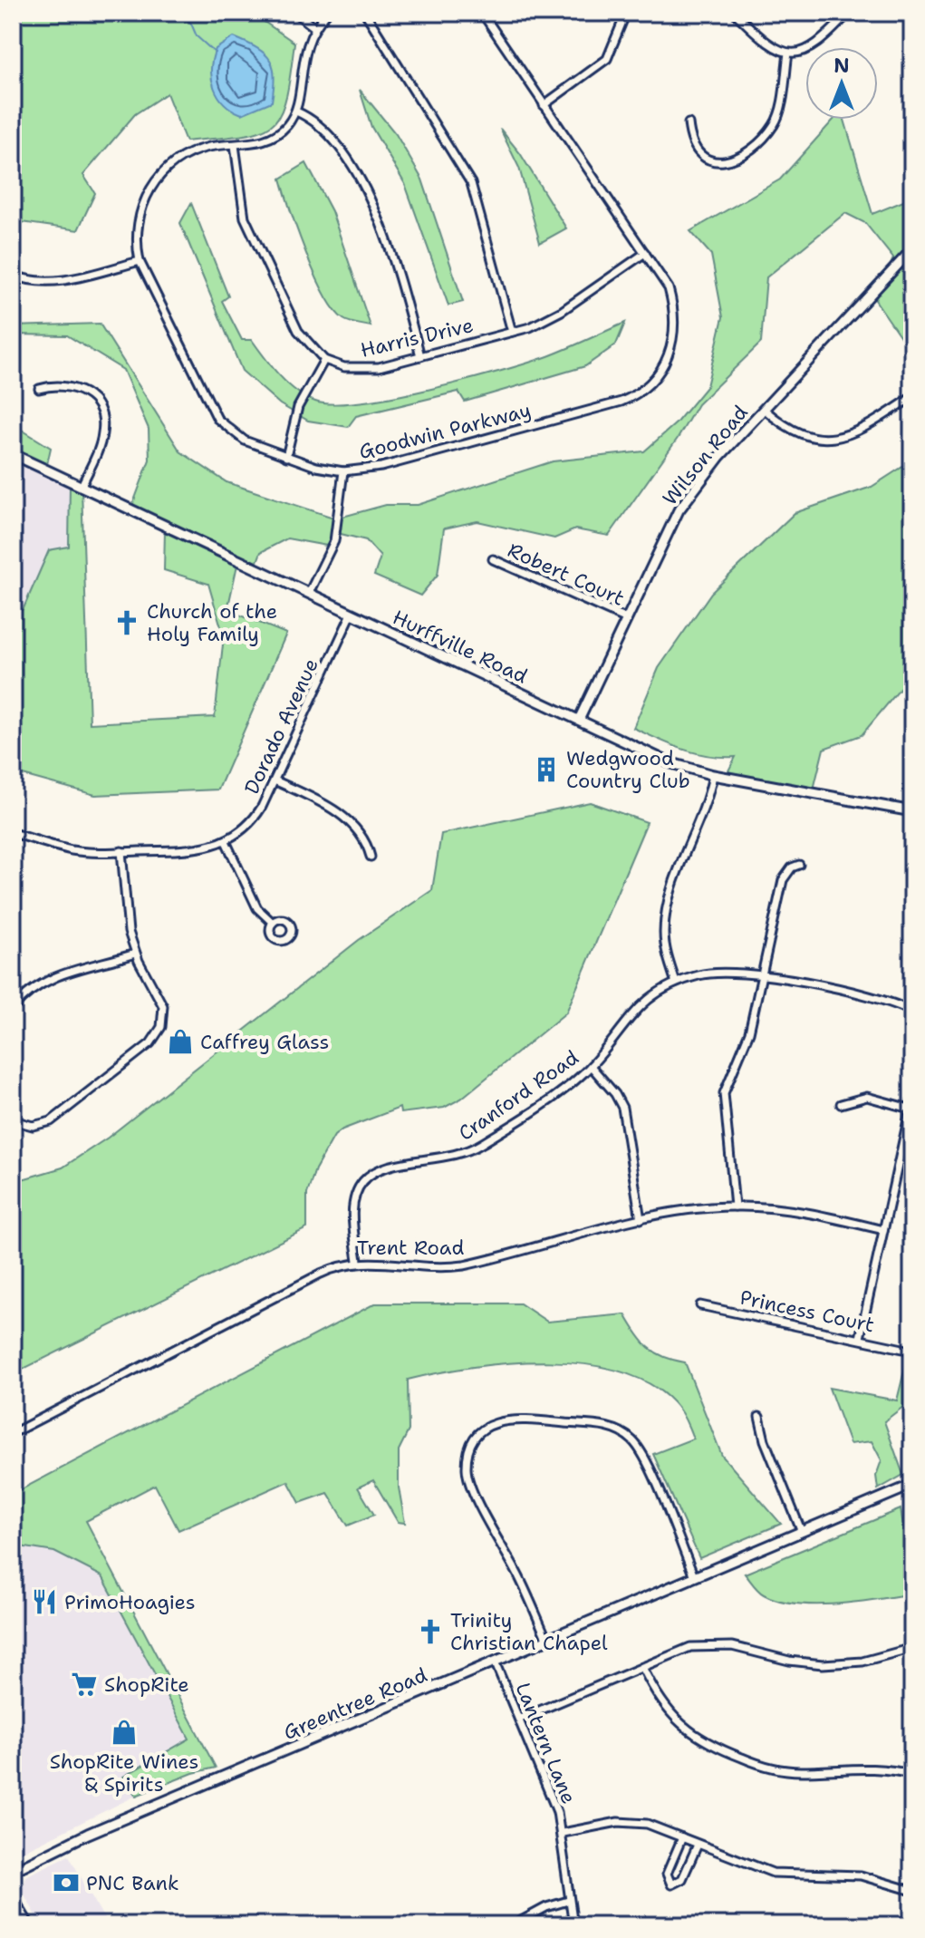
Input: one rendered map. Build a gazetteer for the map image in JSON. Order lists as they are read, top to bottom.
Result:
{
  "streets": {
    "street": [
      "Harris Drive",
      "Goodwin Parkway",
      "Wilson Road",
      "Robert Court",
      "Hurffville Road",
      "Dorado Avenue",
      "Cranford Road",
      "Trent Road",
      "Princess Court",
      "Greentree Road",
      "Lantern Lane"
    ]
  },
  "crossings": [
    ["Harris Drive", "Goodwin Parkway"],
    ["Wilson Road", "Robert Court"],
    ["Wilson Road", "Hurffville Road"],
    ["Hurffville Road", "Dorado Avenue"],
    ["Cranford Road", "Trent Road"],
    ["Greentree Road", "Lantern Lane"]
  ],
  "places": {
    "church": ["Church of the Holy Family", "Trinity Christian Chapel"],
    "building": ["Wedgwood Country Club"],
    "shop": ["Caffrey Glass", "ShopRite Wines & Spirits"],
    "restaurant": ["PrimoHoagies"],
    "supermarket": ["ShopRite"],
    "bank": ["PNC Bank"]
  },
  "north": "top"
}
